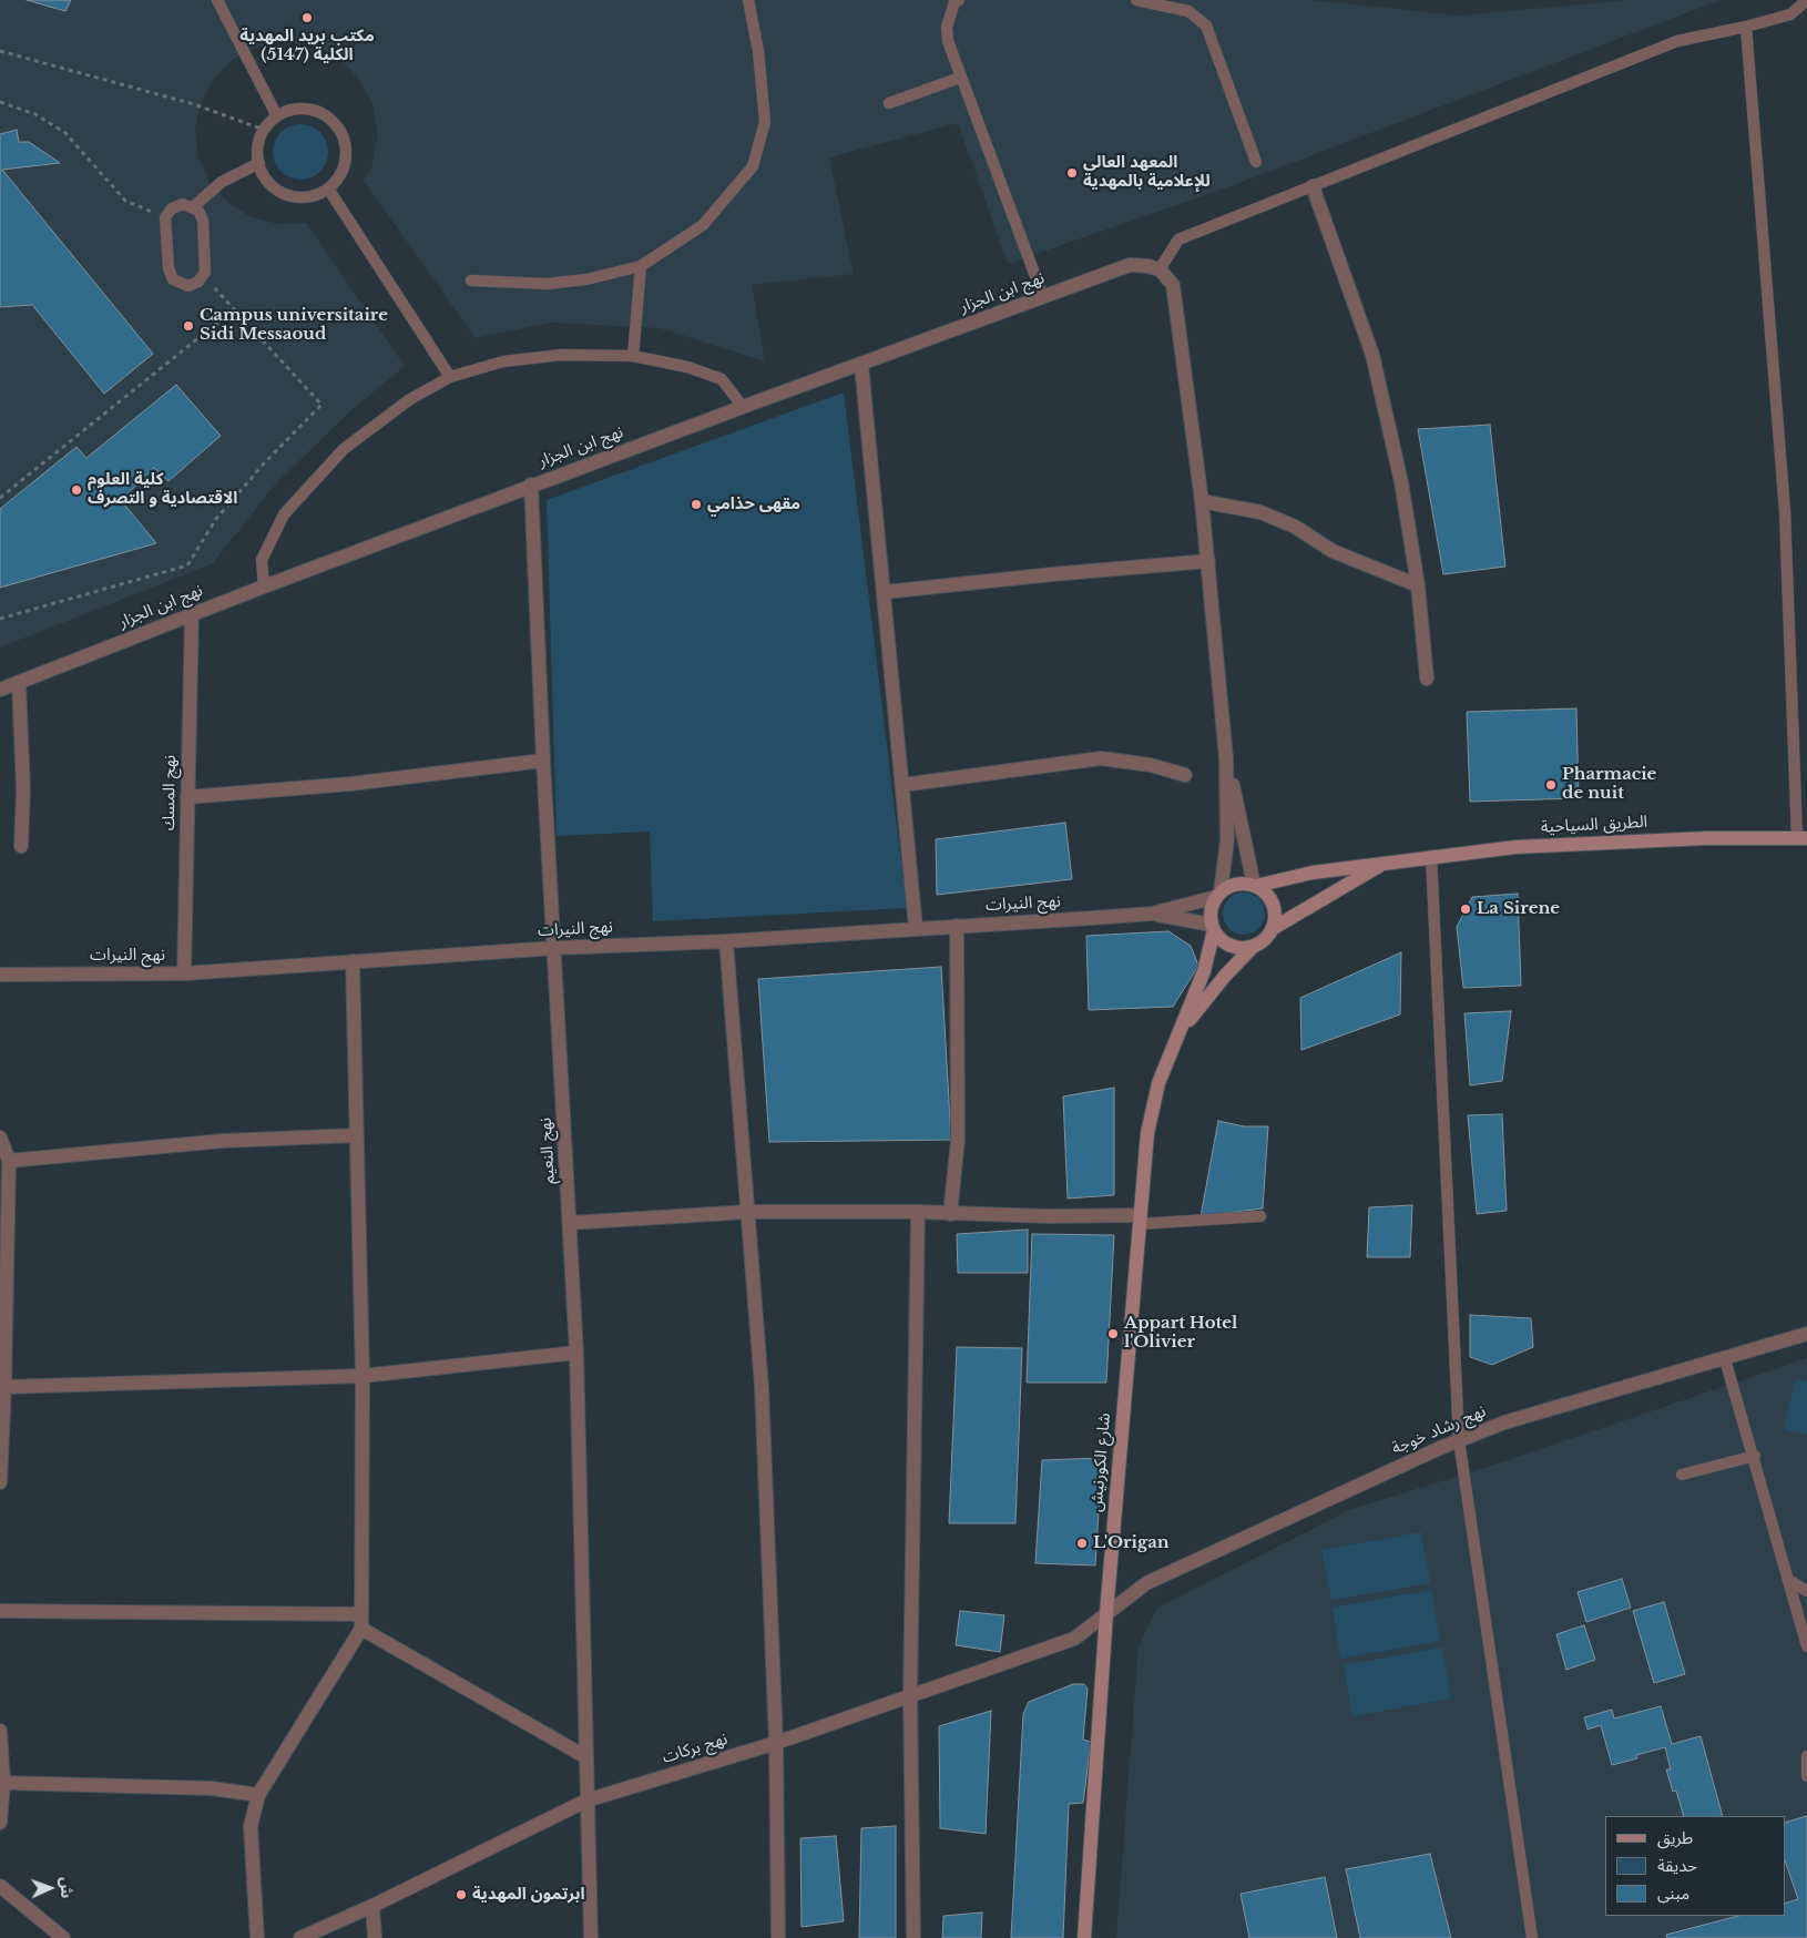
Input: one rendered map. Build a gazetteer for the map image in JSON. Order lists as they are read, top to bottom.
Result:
{
  "streets": {
    "main road": ["الطريق السياحية", "شارع الكورنيش"],
    "street": [
      "نهج ابن الجزار",
      "نهج المسك",
      "نهج النيرات",
      "نهج النعيم",
      "نهج رشاد خوجة",
      "نهج بركات"
    ]
  },
  "crossings": [
    ["نهج ابن الجزار", "نهج المسك"],
    ["نهج ابن الجزار", "نهج النعيم"],
    ["نهج المسك", "نهج النيرات"],
    ["الطريق السياحية", "شارع الكورنيش"],
    ["نهج النيرات", "نهج النعيم"],
    ["نهج النعيم", "نهج بركات"],
    ["نهج رشاد خوجة", "شارع الكورنيش"],
    ["نهج رشاد خوجة", "نهج بركات"],
    ["شارع الكورنيش", "نهج بركات"]
  ],
  "places": [
    "مكتب بريد المهدية الكلية (5147)",
    "المعهد العالي للإعلامية بالمهدية",
    "Campus universitaire Sidi Messaoud",
    "كلية العلوم الاقتصادية و التصرف",
    "مقهى حذامي",
    "Pharmacie de nuit",
    "La Sirene",
    "Appart Hotel l'Olivier",
    "L'Origan",
    "ابرتمون المهدية"
  ],
  "legend": ["طريق", "حديقة", "مبنى"],
  "north": "right"
}
